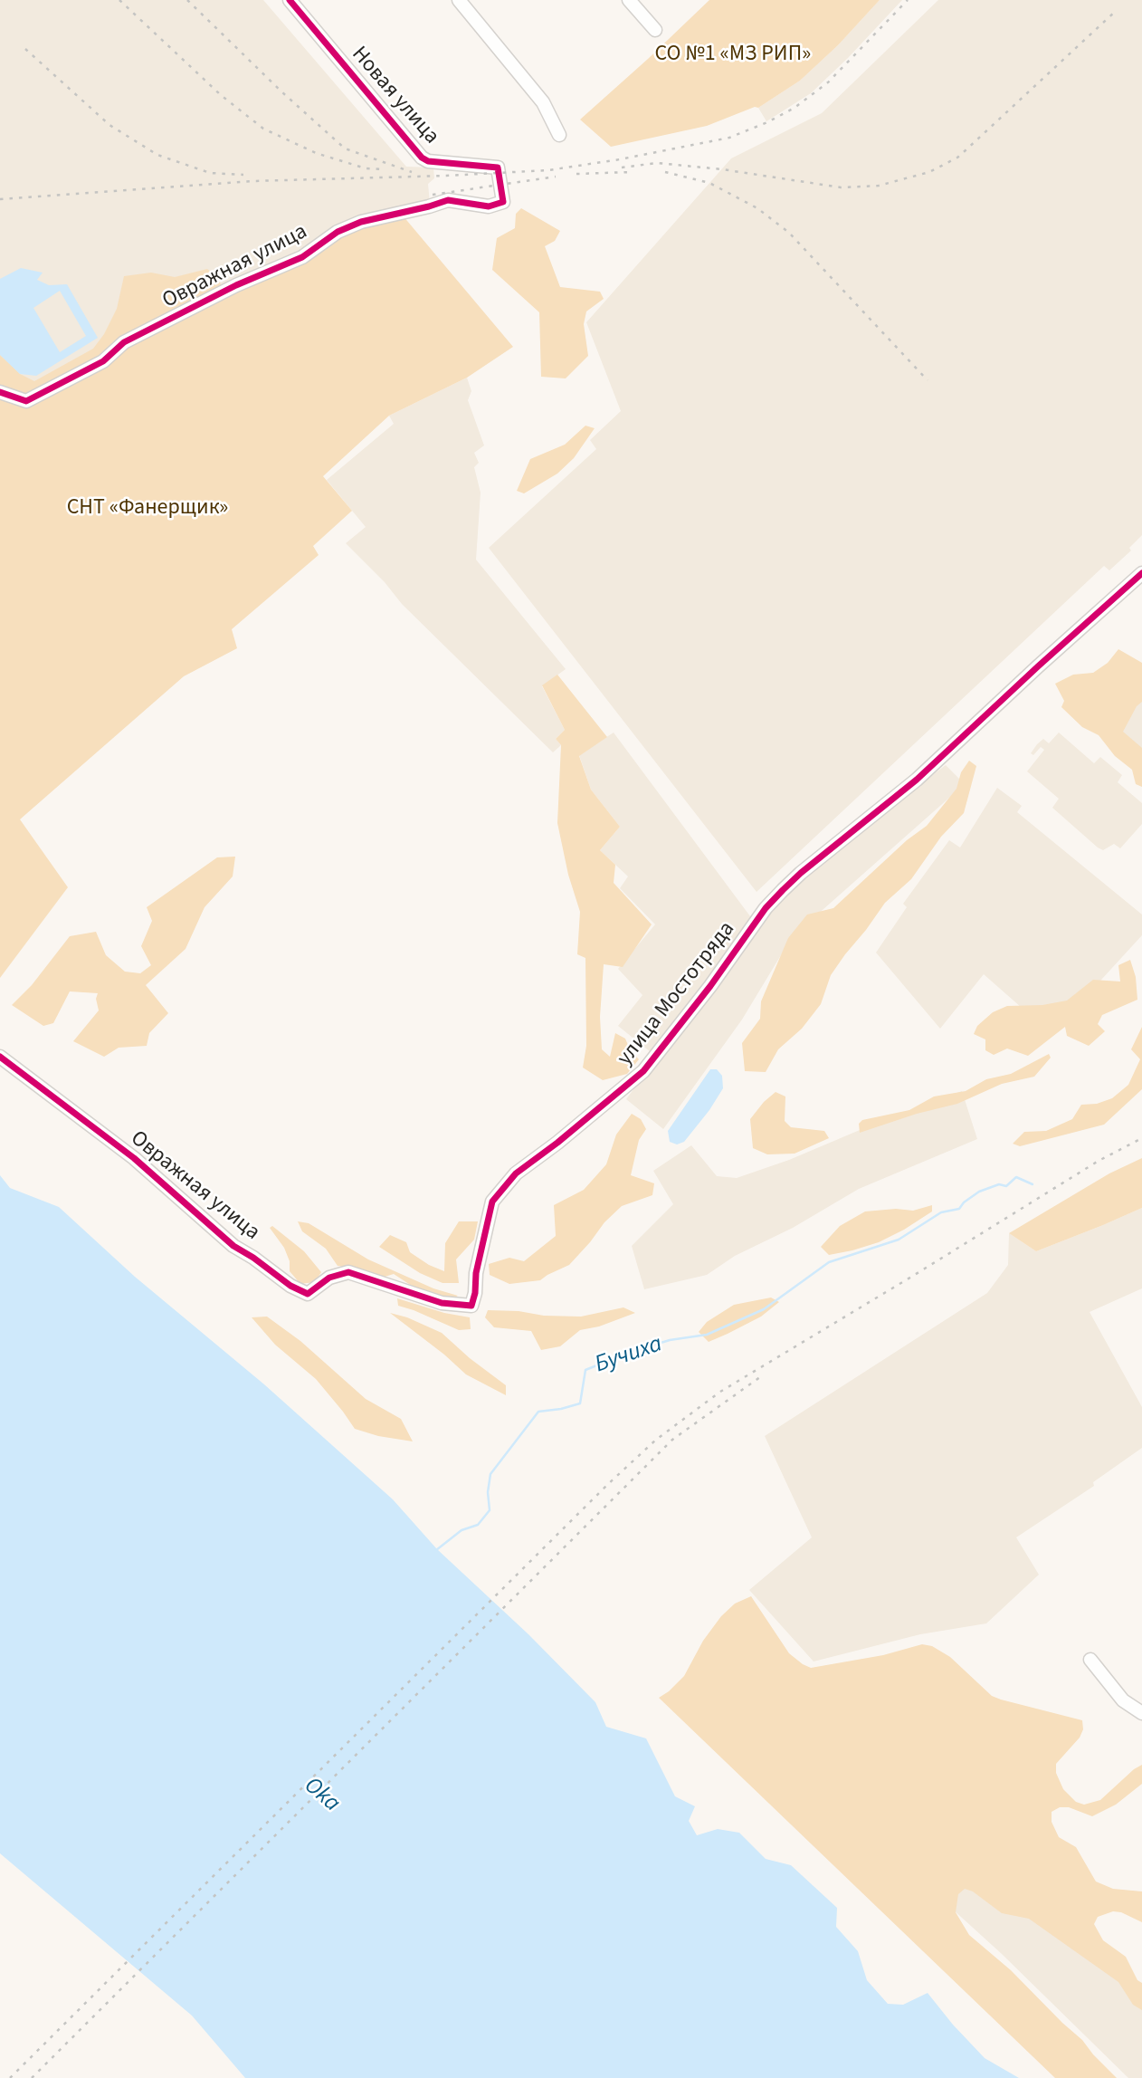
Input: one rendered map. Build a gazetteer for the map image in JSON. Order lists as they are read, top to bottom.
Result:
{
  "streets": {
    "street": ["Новая улица", "Овражная улица", "улица Мостотряда"]
  },
  "crossings": [
    ["Новая улица", "Овражная улица"],
    ["Овражная улица", "улица Мостотряда"]
  ],
  "water": ["Бучиха", "Oka"],
  "parks": ["СО №1 «МЗ РИП»", "СНТ «Фанерщик»"]
}
